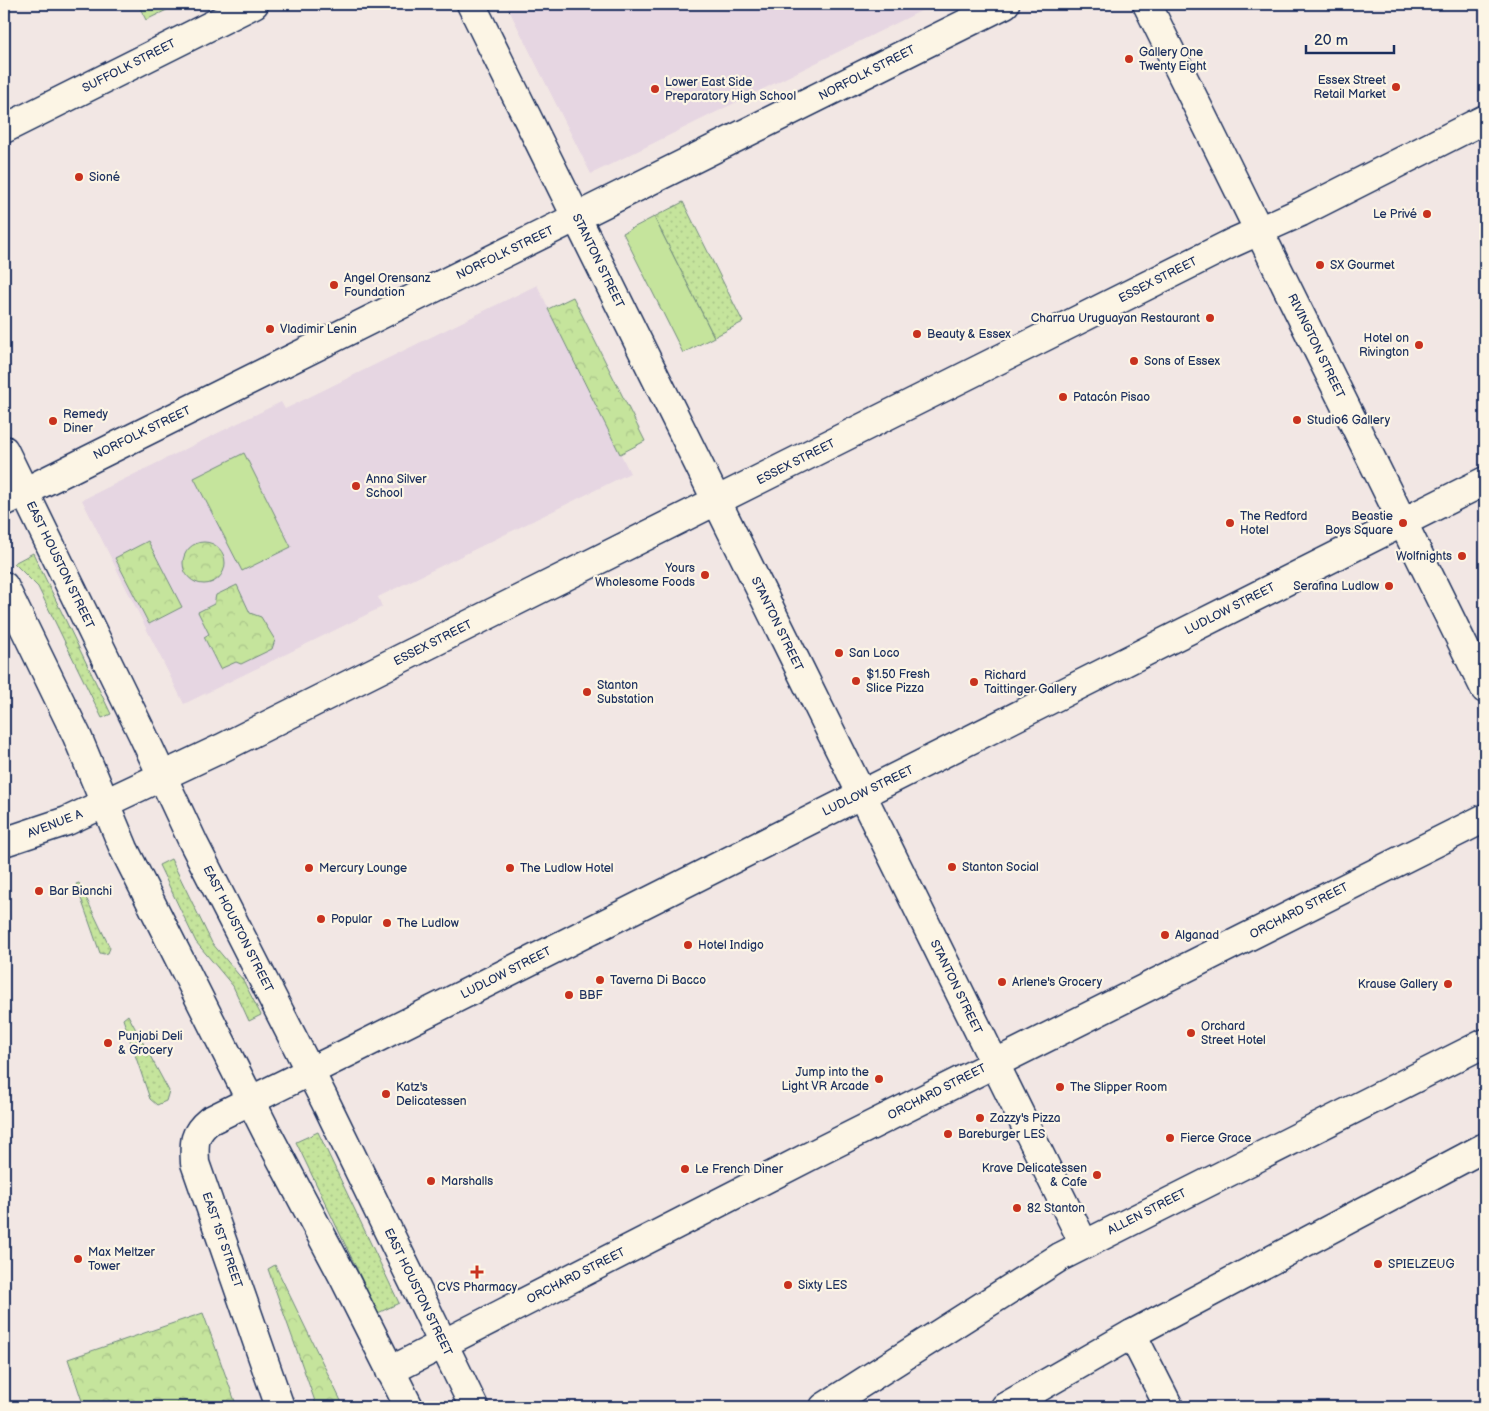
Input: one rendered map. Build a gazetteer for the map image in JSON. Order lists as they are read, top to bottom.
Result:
{
  "streets": {
    "street": [
      "SUFFOLK STREET",
      "NORFOLK STREET",
      "STANTON STREET",
      "ESSEX STREET",
      "RIVINGTON STREET",
      "EAST HOUSTON STREET",
      "LUDLOW STREET",
      "AVENUE A",
      "ORCHARD STREET",
      "ALLEN STREET",
      "EAST 1ST STREET"
    ]
  },
  "crossings": [
    ["NORFOLK STREET", "STANTON STREET"],
    ["NORFOLK STREET", "EAST HOUSTON STREET"],
    ["STANTON STREET", "ESSEX STREET"],
    ["STANTON STREET", "LUDLOW STREET"],
    ["STANTON STREET", "ORCHARD STREET"],
    ["STANTON STREET", "ALLEN STREET"],
    ["ESSEX STREET", "RIVINGTON STREET"],
    ["ESSEX STREET", "EAST HOUSTON STREET"],
    ["ESSEX STREET", "AVENUE A"],
    ["RIVINGTON STREET", "LUDLOW STREET"],
    ["EAST HOUSTON STREET", "LUDLOW STREET"],
    ["EAST HOUSTON STREET", "ORCHARD STREET"],
    ["LUDLOW STREET", "EAST 1ST STREET"]
  ],
  "places": {
    "other": [
      "Gallery One Twenty Eight",
      "Essex Street Retail Market",
      "Lower East Side Preparatory High School",
      "Sioné",
      "Le Privé",
      "SX Gourmet",
      "Angel Orensanz Foundation",
      "Charrua Uruguayan Restaurant",
      "Vladimir Lenin",
      "Beauty & Essex",
      "Hotel on Rivington",
      "Sons of Essex",
      "Patacón Pisao",
      "Studio6 Gallery",
      "Remedy Diner",
      "Anna Silver School",
      "The Redford Hotel",
      "Beastie Boys Square",
      "Wolfnights",
      "Yours Wholesome Foods",
      "Serafina Ludlow",
      "San Loco",
      "$1.50 Fresh Slice Pizza",
      "Richard Taittinger Gallery",
      "Stanton Substation",
      "Stanton Social",
      "Mercury Lounge",
      "The Ludlow Hotel",
      "Bar Bianchi",
      "Popular",
      "The Ludlow",
      "Alganad",
      "Hotel Indigo",
      "Taverna Di Bacco",
      "Arlene's Grocery",
      "Krause Gallery",
      "BBF",
      "Orchard Street Hotel",
      "Punjabi Deli & Grocery",
      "Jump into the Light VR Arcade",
      "The Slipper Room",
      "Katz's Delicatessen",
      "Zazzy's Pizza",
      "Bareburger LES",
      "Fierce Grace",
      "Le French Diner",
      "Krave Delicatessen & Cafe",
      "Marshalls",
      "82 Stanton",
      "Max Meltzer Tower",
      "SPIELZEUG",
      "Sixty LES"
    ],
    "health": ["CVS Pharmacy"]
  },
  "scale_bar": "20 m"
}
